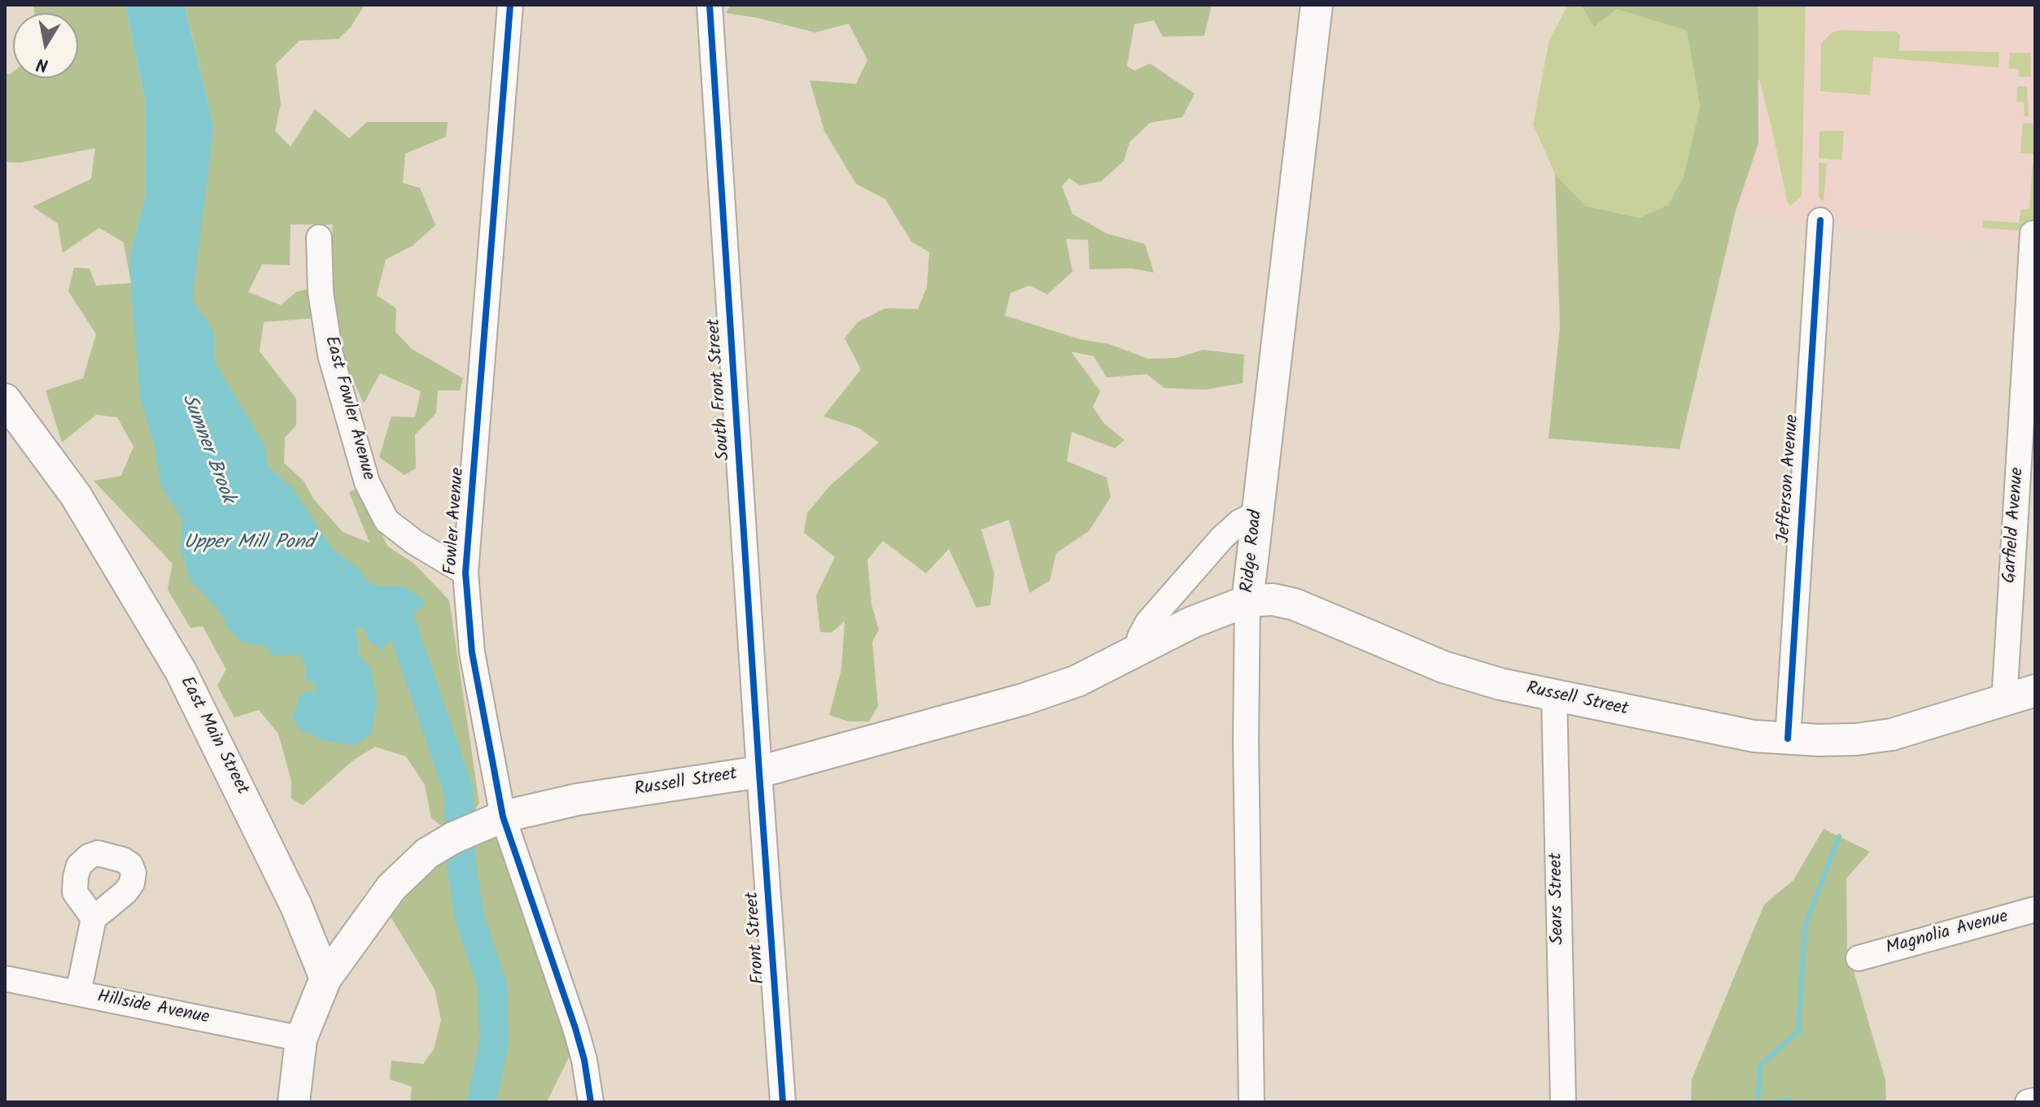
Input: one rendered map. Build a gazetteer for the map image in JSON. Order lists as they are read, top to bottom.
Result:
{
  "streets": {
    "main road": ["Ridge Road", "Russell Street", "East Main Street"],
    "street": [
      "South Front Street",
      "East Fowler Avenue",
      "Jefferson Avenue",
      "Fowler Avenue",
      "Garfield Avenue",
      "Sears Street",
      "Magnolia Avenue",
      "Front Street",
      "Hillside Avenue"
    ]
  },
  "crossings": [
    ["South Front Street", "Russell Street"],
    ["South Front Street", "Front Street"],
    ["East Fowler Avenue", "Fowler Avenue"],
    ["Jefferson Avenue", "Russell Street"],
    ["Fowler Avenue", "Russell Street"],
    ["Garfield Avenue", "Russell Street"],
    ["Ridge Road", "Russell Street"],
    ["Russell Street", "East Main Street"],
    ["Russell Street", "Sears Street"],
    ["Russell Street", "Front Street"]
  ],
  "water": ["Sumner Brook", "Upper Mill Pond"],
  "north": "bottom"
}
